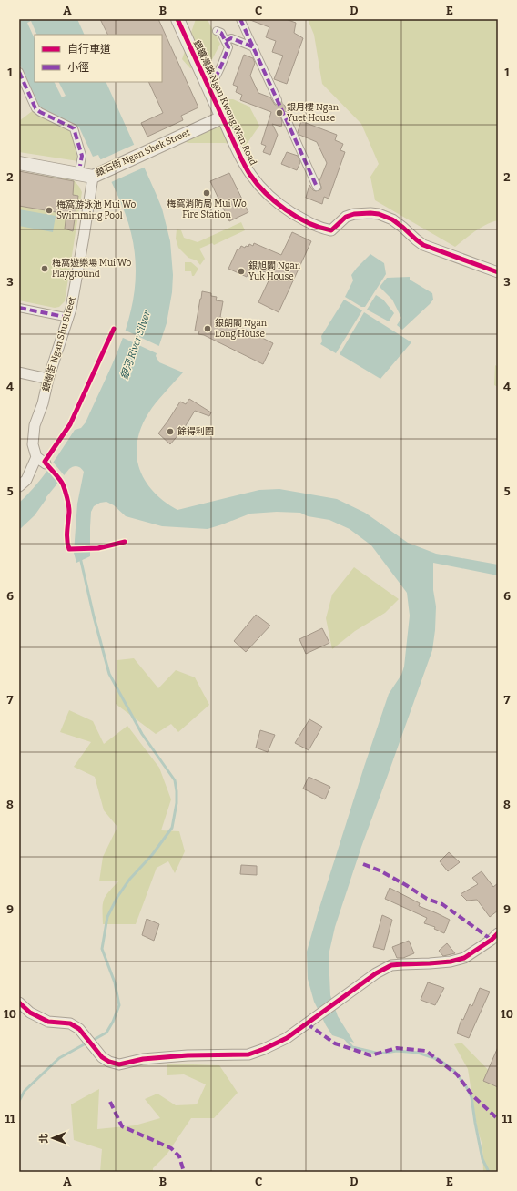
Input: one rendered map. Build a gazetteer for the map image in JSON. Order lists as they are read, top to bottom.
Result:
{
  "streets": {
    "street": ["銀鑛灣路 Ngan Kwong Wan Road", "銀石街 Ngan Shek Street", "銀樹街 Ngan Shu Street"]
  },
  "crossings": [
    ["銀鑛灣路 Ngan Kwong Wan Road", "銀石街 Ngan Shek Street"],
    ["銀石街 Ngan Shek Street", "銀樹街 Ngan Shu Street"]
  ],
  "water": ["銀河 River Silver"],
  "places": [
    "銀月樓 Ngan Yuet House",
    "梅窩消防局 Mui Wo Fire Station",
    "梅窩游泳池 Mui Wo Swimming Pool",
    "梅窩遊樂場 Mui Wo Playground",
    "銀旭閣 Ngan Yuk House",
    "銀朗閣 Ngan Long House",
    "餘得利園"
  ],
  "legend": ["自行車道", "小徑"],
  "north": "left",
  "grid": {
    "columns": [
      "A",
      "B",
      "C",
      "D",
      "E"
    ],
    "rows": [
      "1",
      "2",
      "3",
      "4",
      "5",
      "6",
      "7",
      "8",
      "9",
      "10",
      "11"
    ]
  }
}
